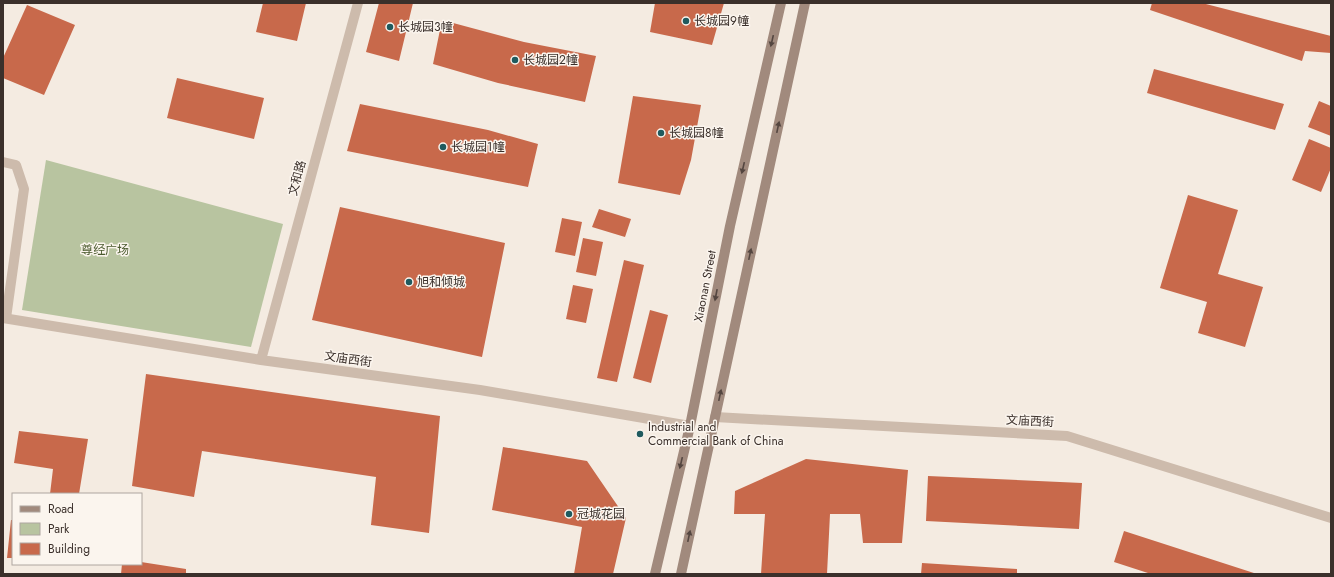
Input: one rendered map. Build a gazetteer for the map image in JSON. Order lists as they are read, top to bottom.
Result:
{
  "streets": {
    "main road": ["Xiaonan Street"],
    "street": ["文和路", "文庙西街"]
  },
  "crossings": [
    ["文和路", "文庙西街"],
    ["Xiaonan Street", "文庙西街"]
  ],
  "parks": ["尊经广场"],
  "places": [
    "长城园9幢",
    "长城园3幢",
    "长城园2幢",
    "长城园8幢",
    "长城园1幢",
    "旭和倾城",
    "Industrial and Commercial Bank of China",
    "冠城花园"
  ],
  "legend": ["Road", "Park", "Building"]
}
